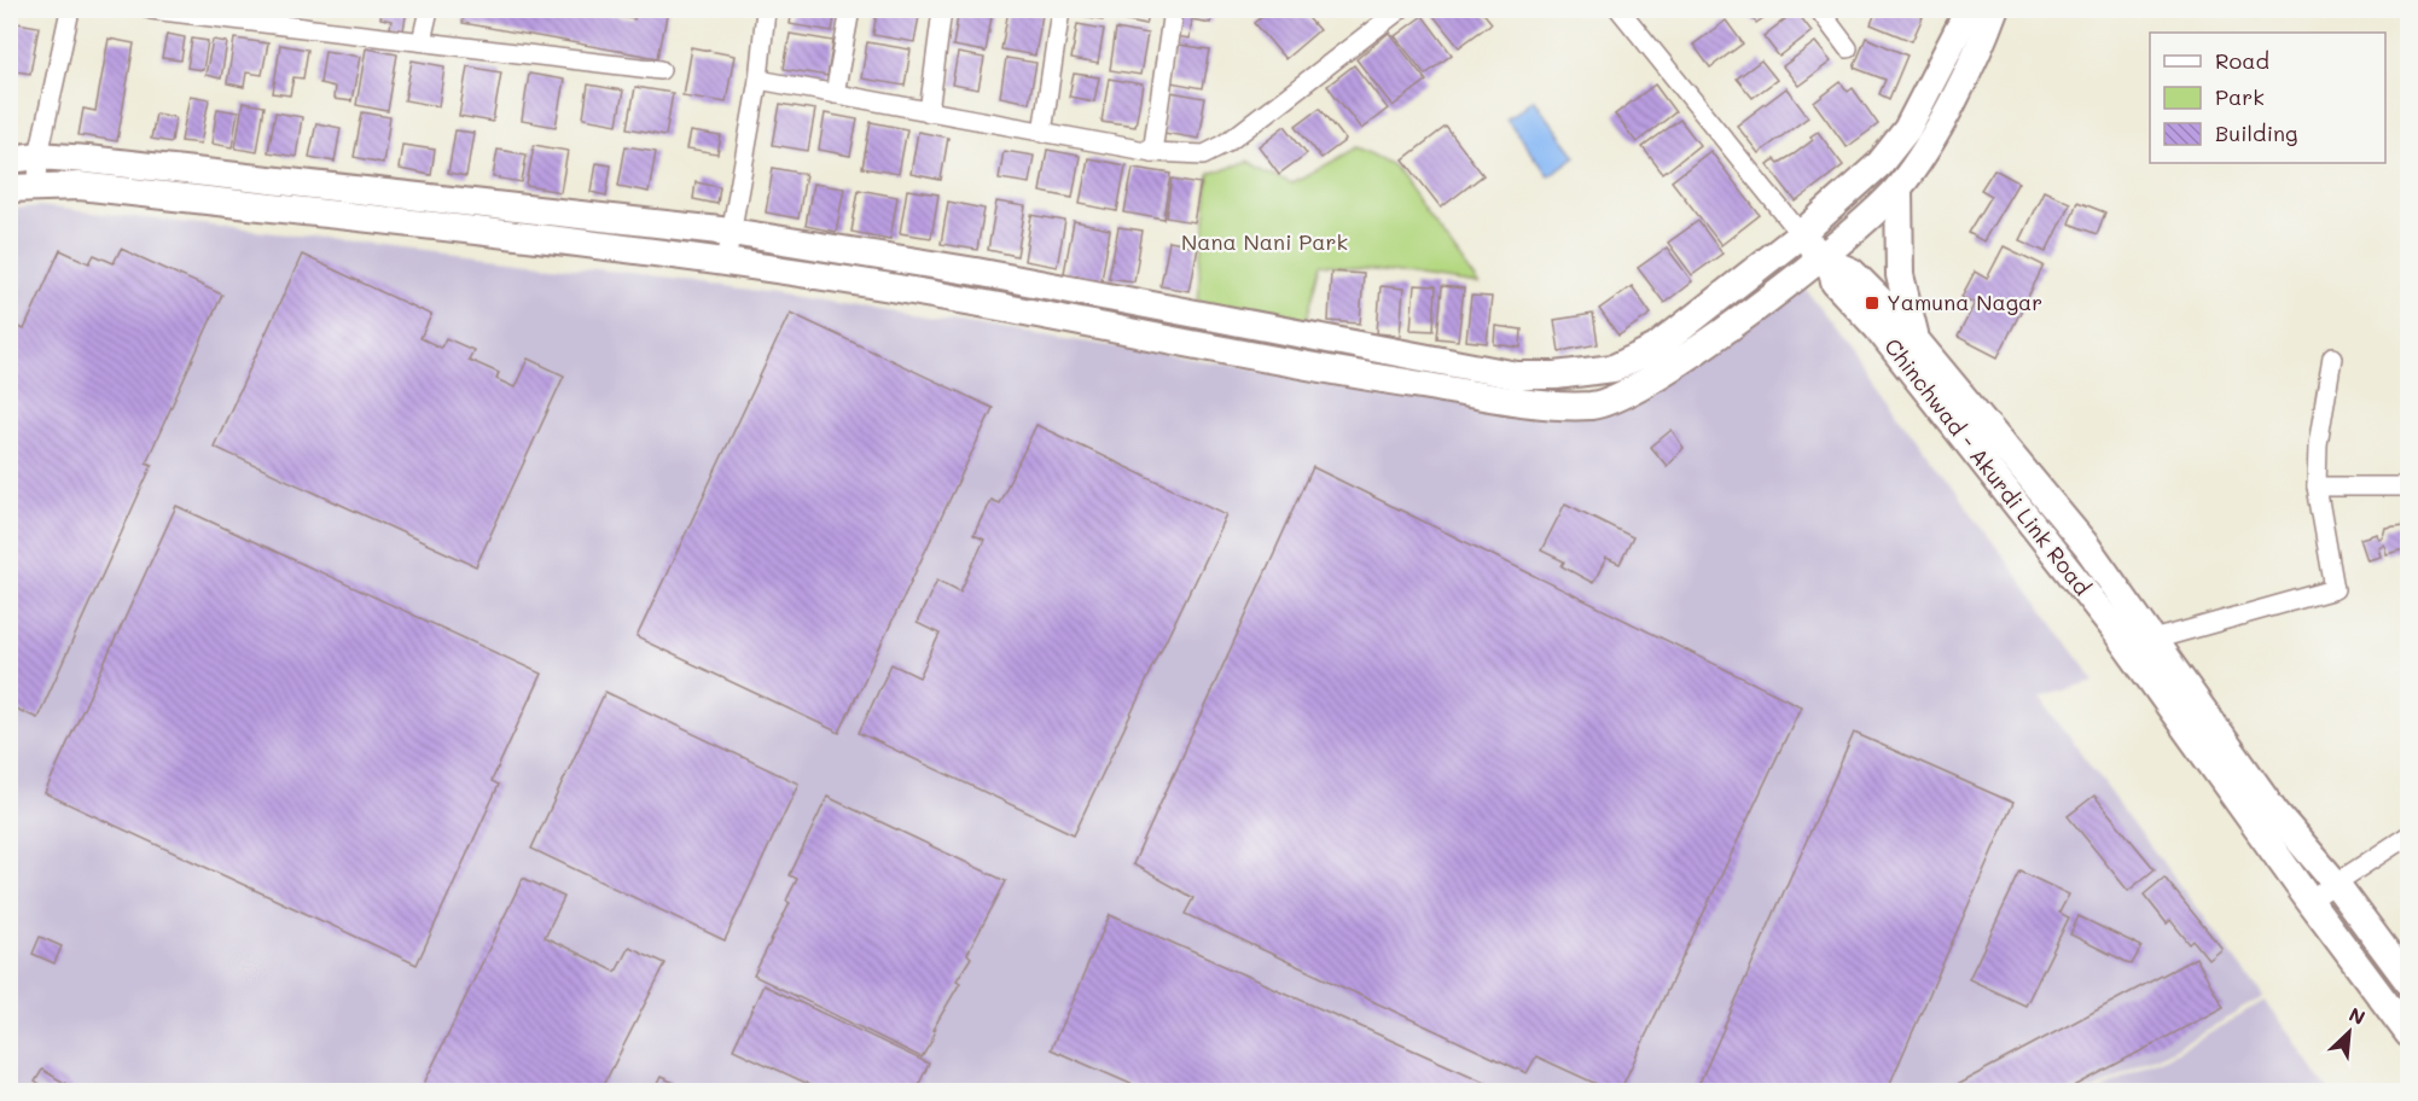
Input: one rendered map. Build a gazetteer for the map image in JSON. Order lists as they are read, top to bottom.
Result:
{
  "streets": {
    "main road": ["Chinchwad - Akurdi Link Road"]
  },
  "parks": ["Nana Nani Park"],
  "places": {
    "transit": ["Yamuna Nagar"]
  },
  "legend": ["Road", "Park", "Building"],
  "north": "top right"
}
